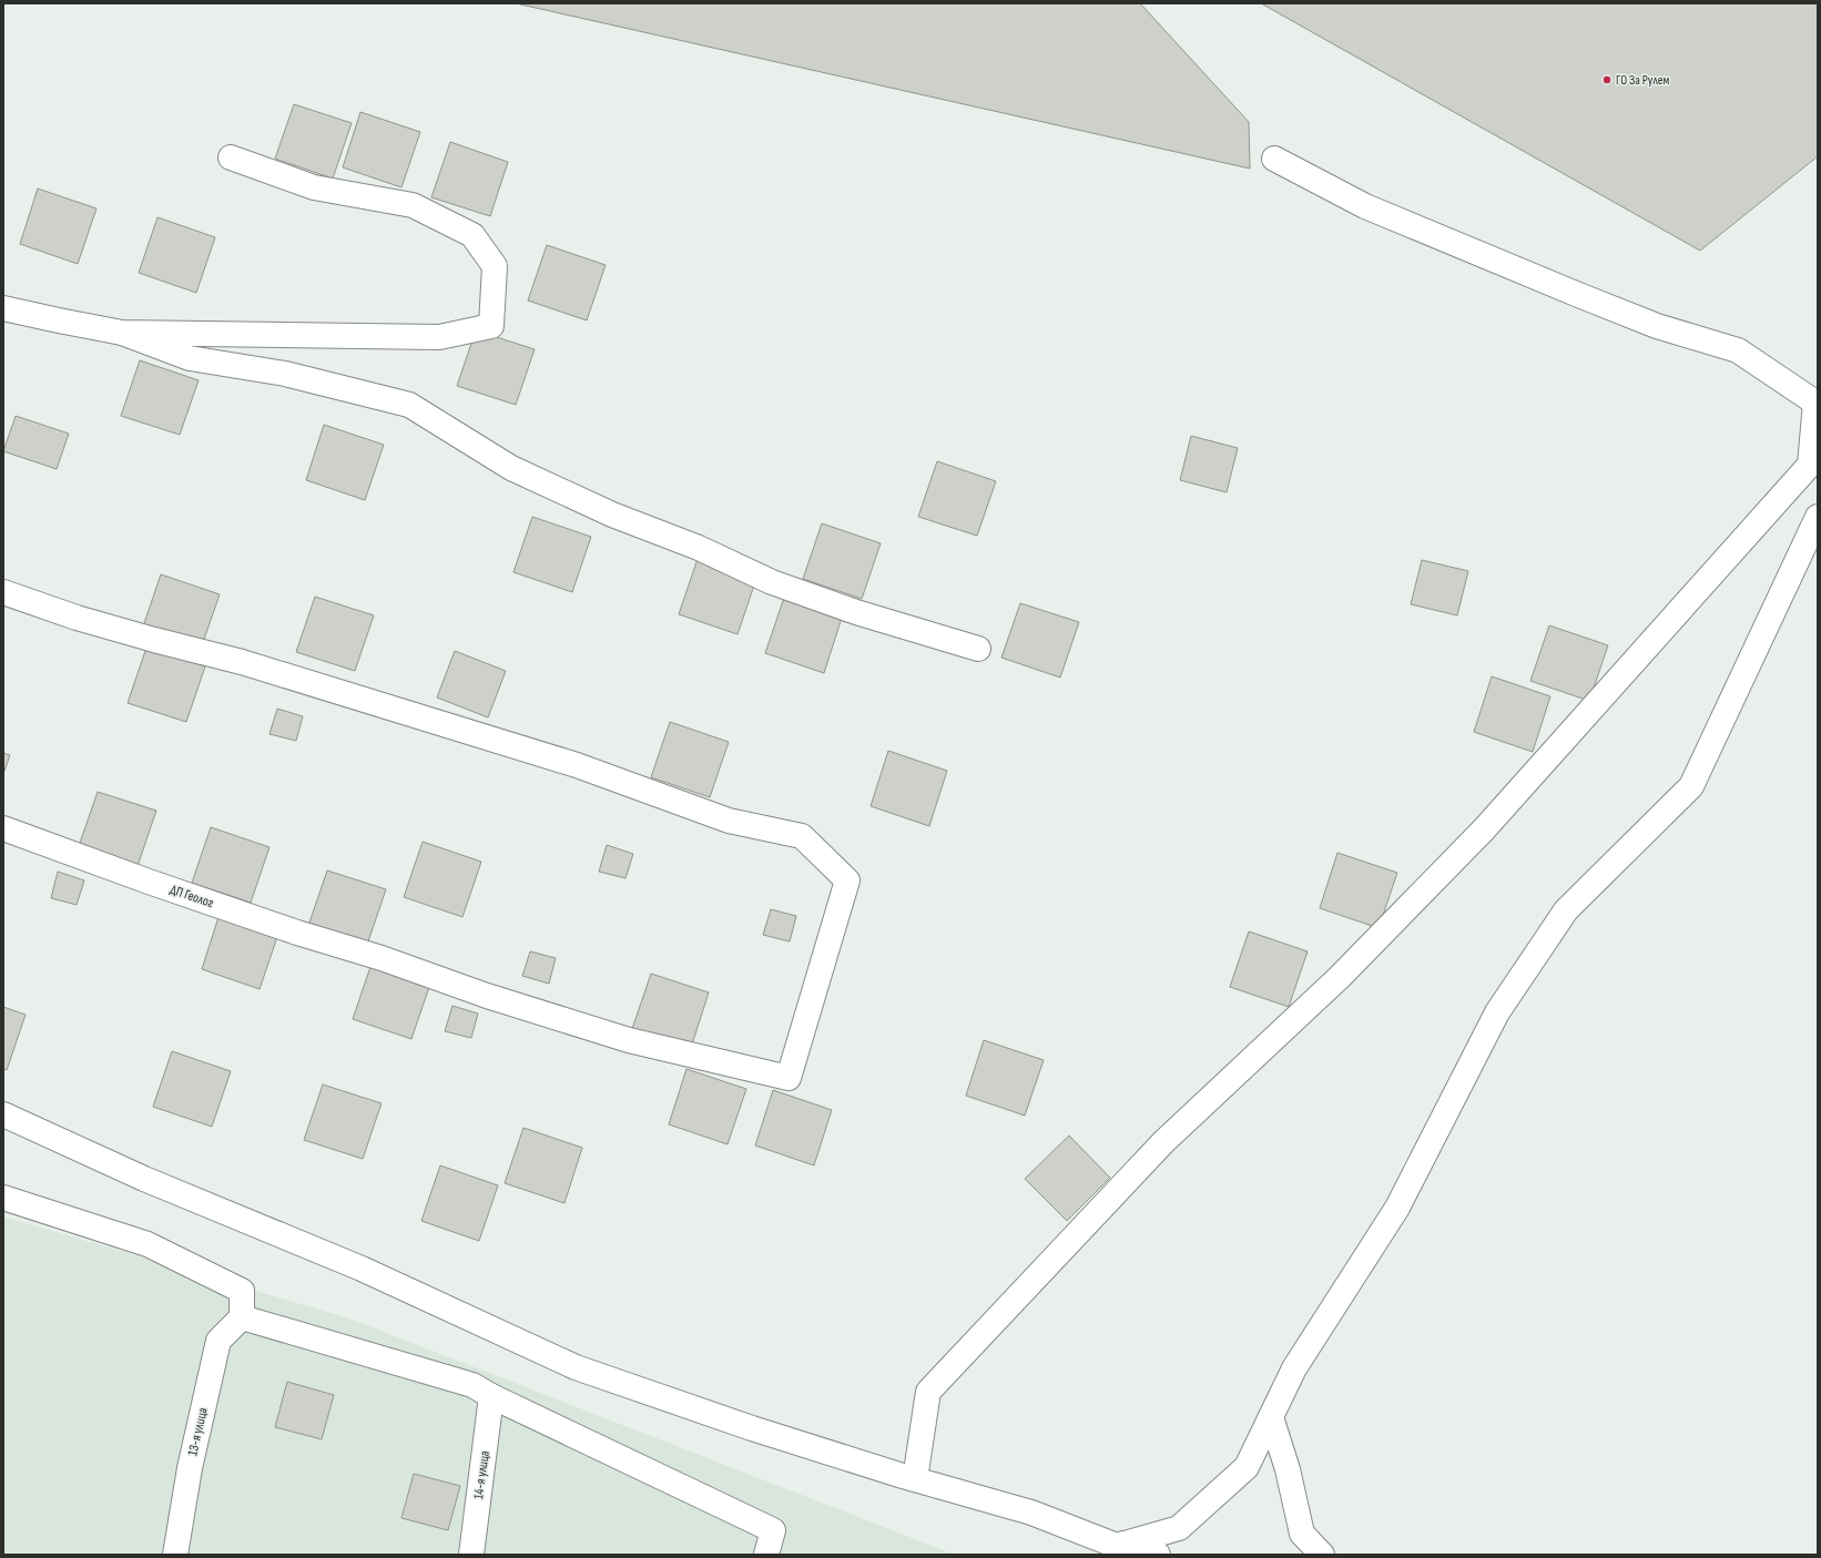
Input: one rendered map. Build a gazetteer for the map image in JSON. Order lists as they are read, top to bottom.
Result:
{
  "streets": {
    "street": ["ДП Геолог", "13-я улица", "14-я улица"]
  },
  "places": ["ГО За Рулем"]
}
